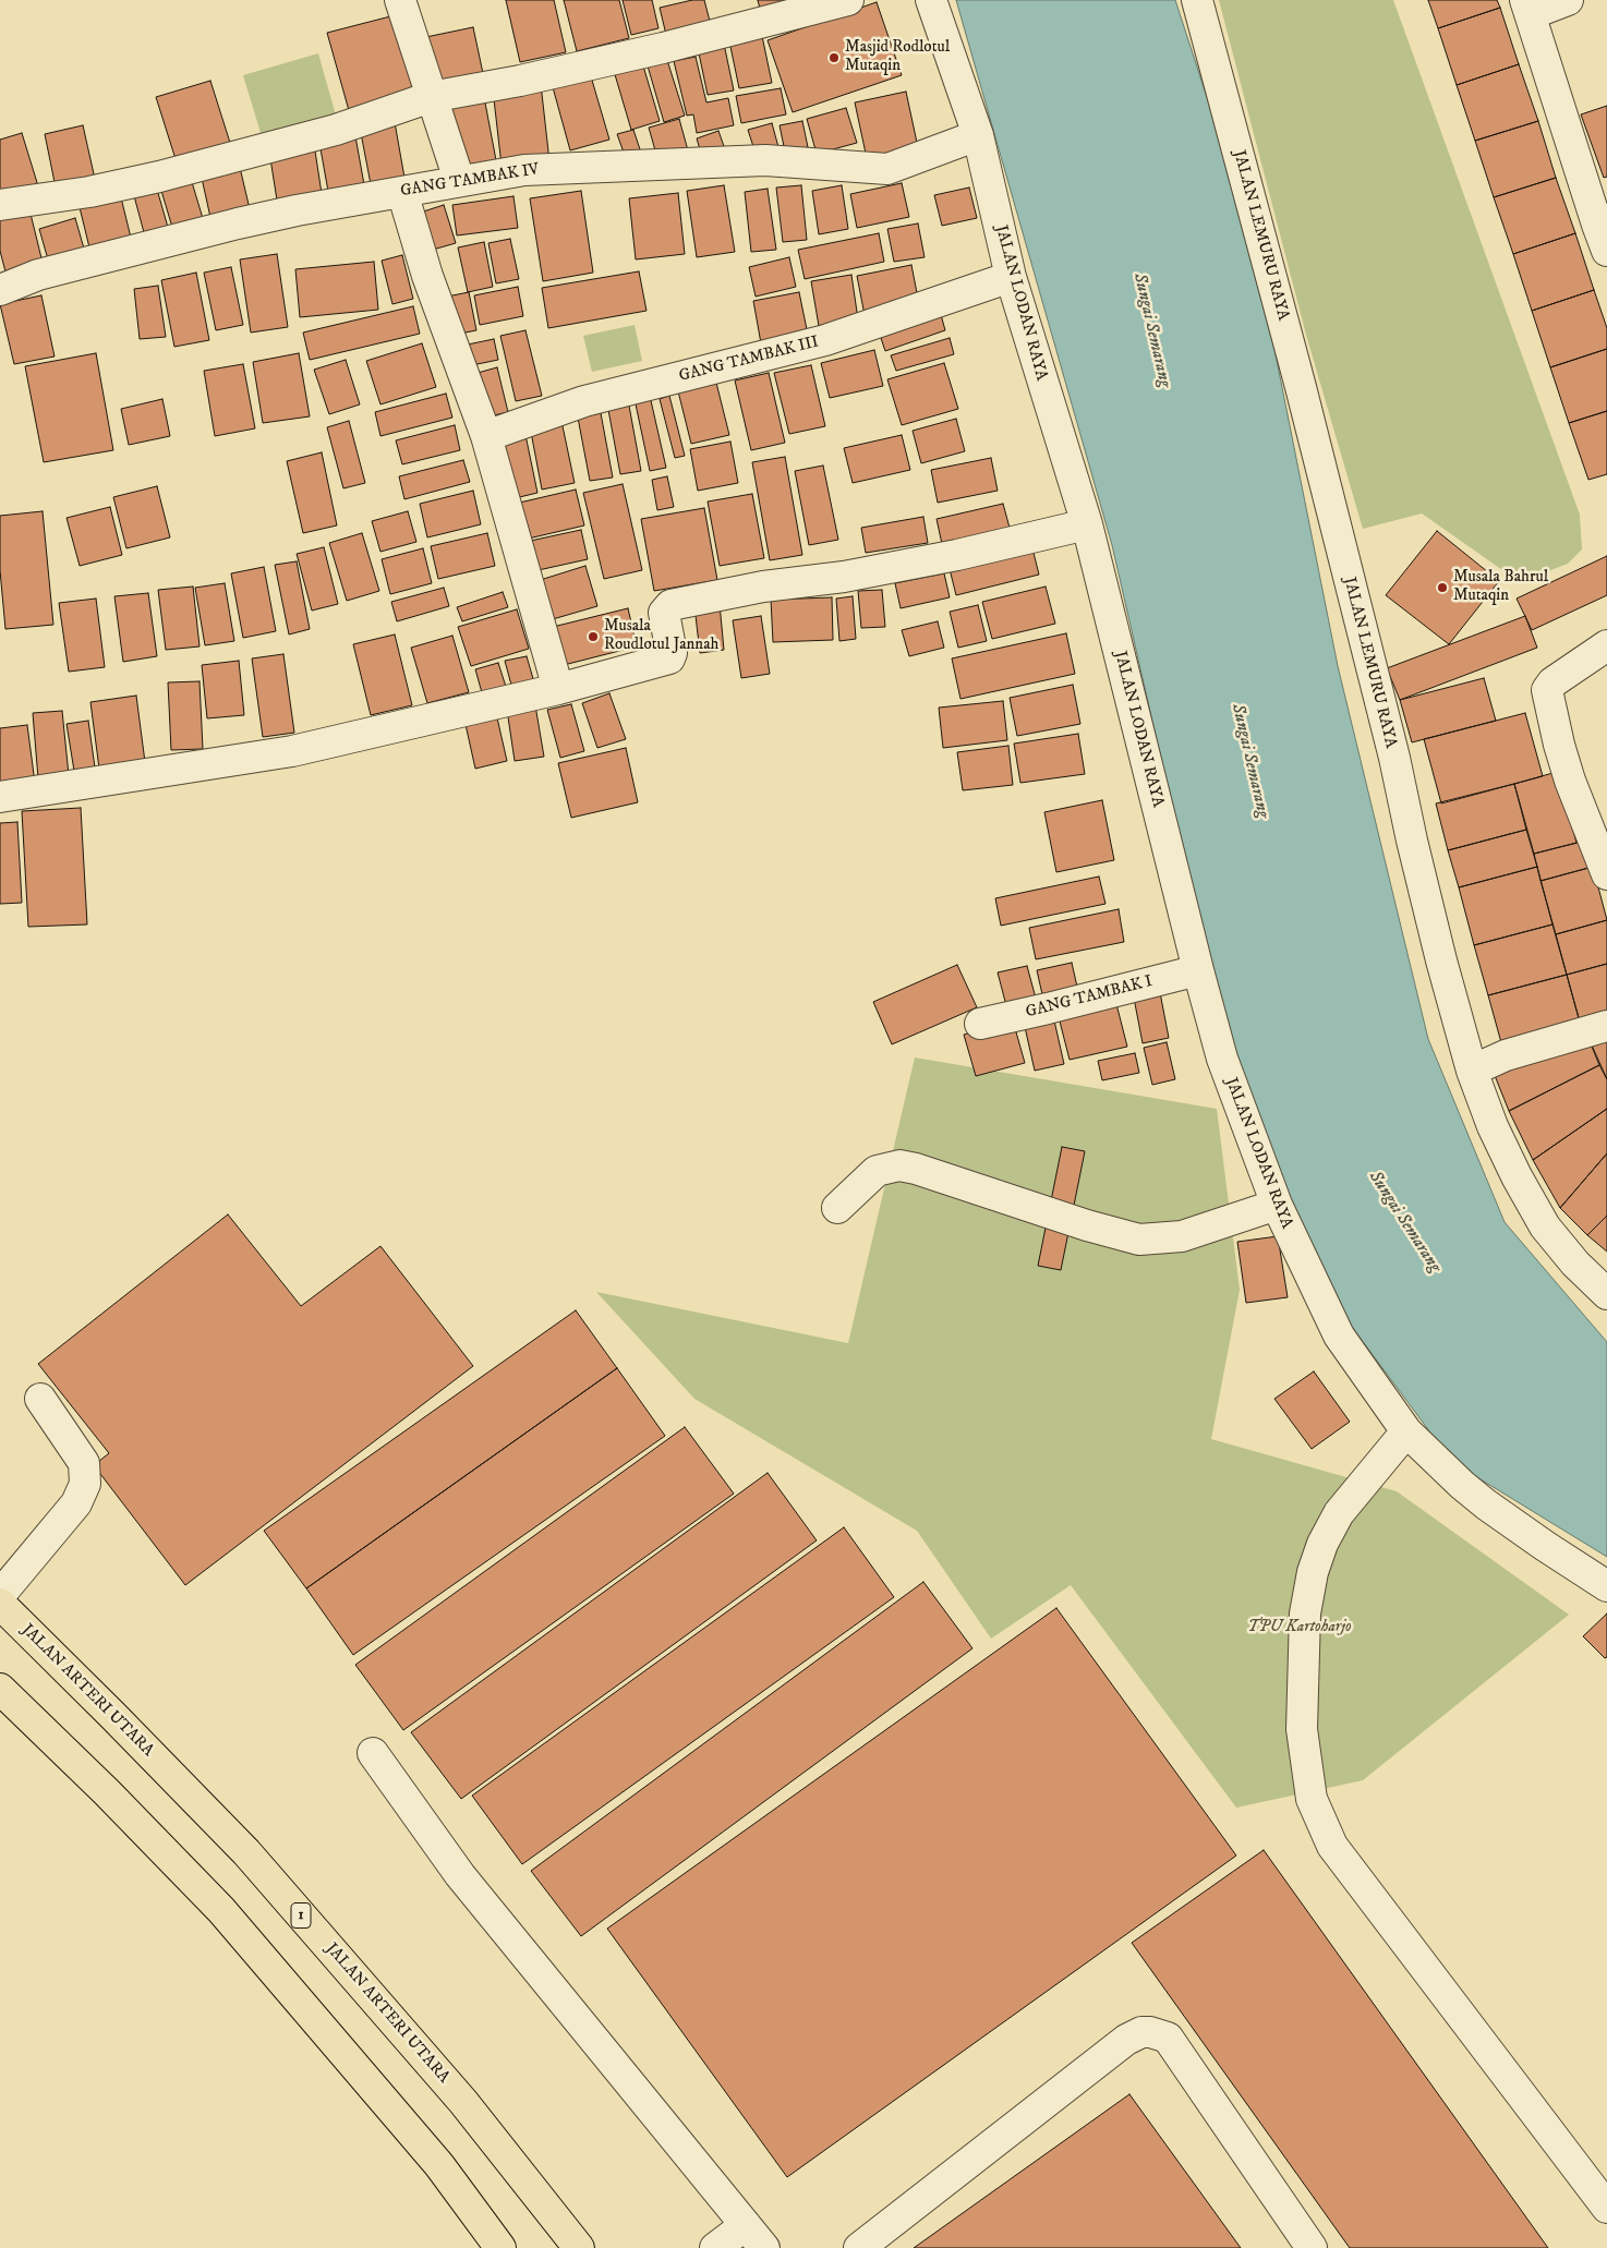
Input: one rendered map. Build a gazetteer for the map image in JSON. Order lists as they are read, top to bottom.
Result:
{
  "streets": {
    "highway": ["JALAN ARTERI UTARA", "1"],
    "street": [
      "GANG TAMBAK IV",
      "JALAN LEMURU RAYA",
      "JALAN LODAN RAYA",
      "GANG TAMBAK III",
      "GANG TAMBAK I"
    ]
  },
  "crossings": [
    ["GANG TAMBAK IV", "JALAN LODAN RAYA"],
    ["JALAN LODAN RAYA", "GANG TAMBAK III"],
    ["JALAN LODAN RAYA", "GANG TAMBAK I"]
  ],
  "water": ["Sungai Semarang"],
  "parks": ["TPU Kartoharjo"],
  "places": ["Masjid Rodlotul Mutaqin", "Musala Bahrul Mutaqin", "Musala Roudlotul Jannah"]
}
